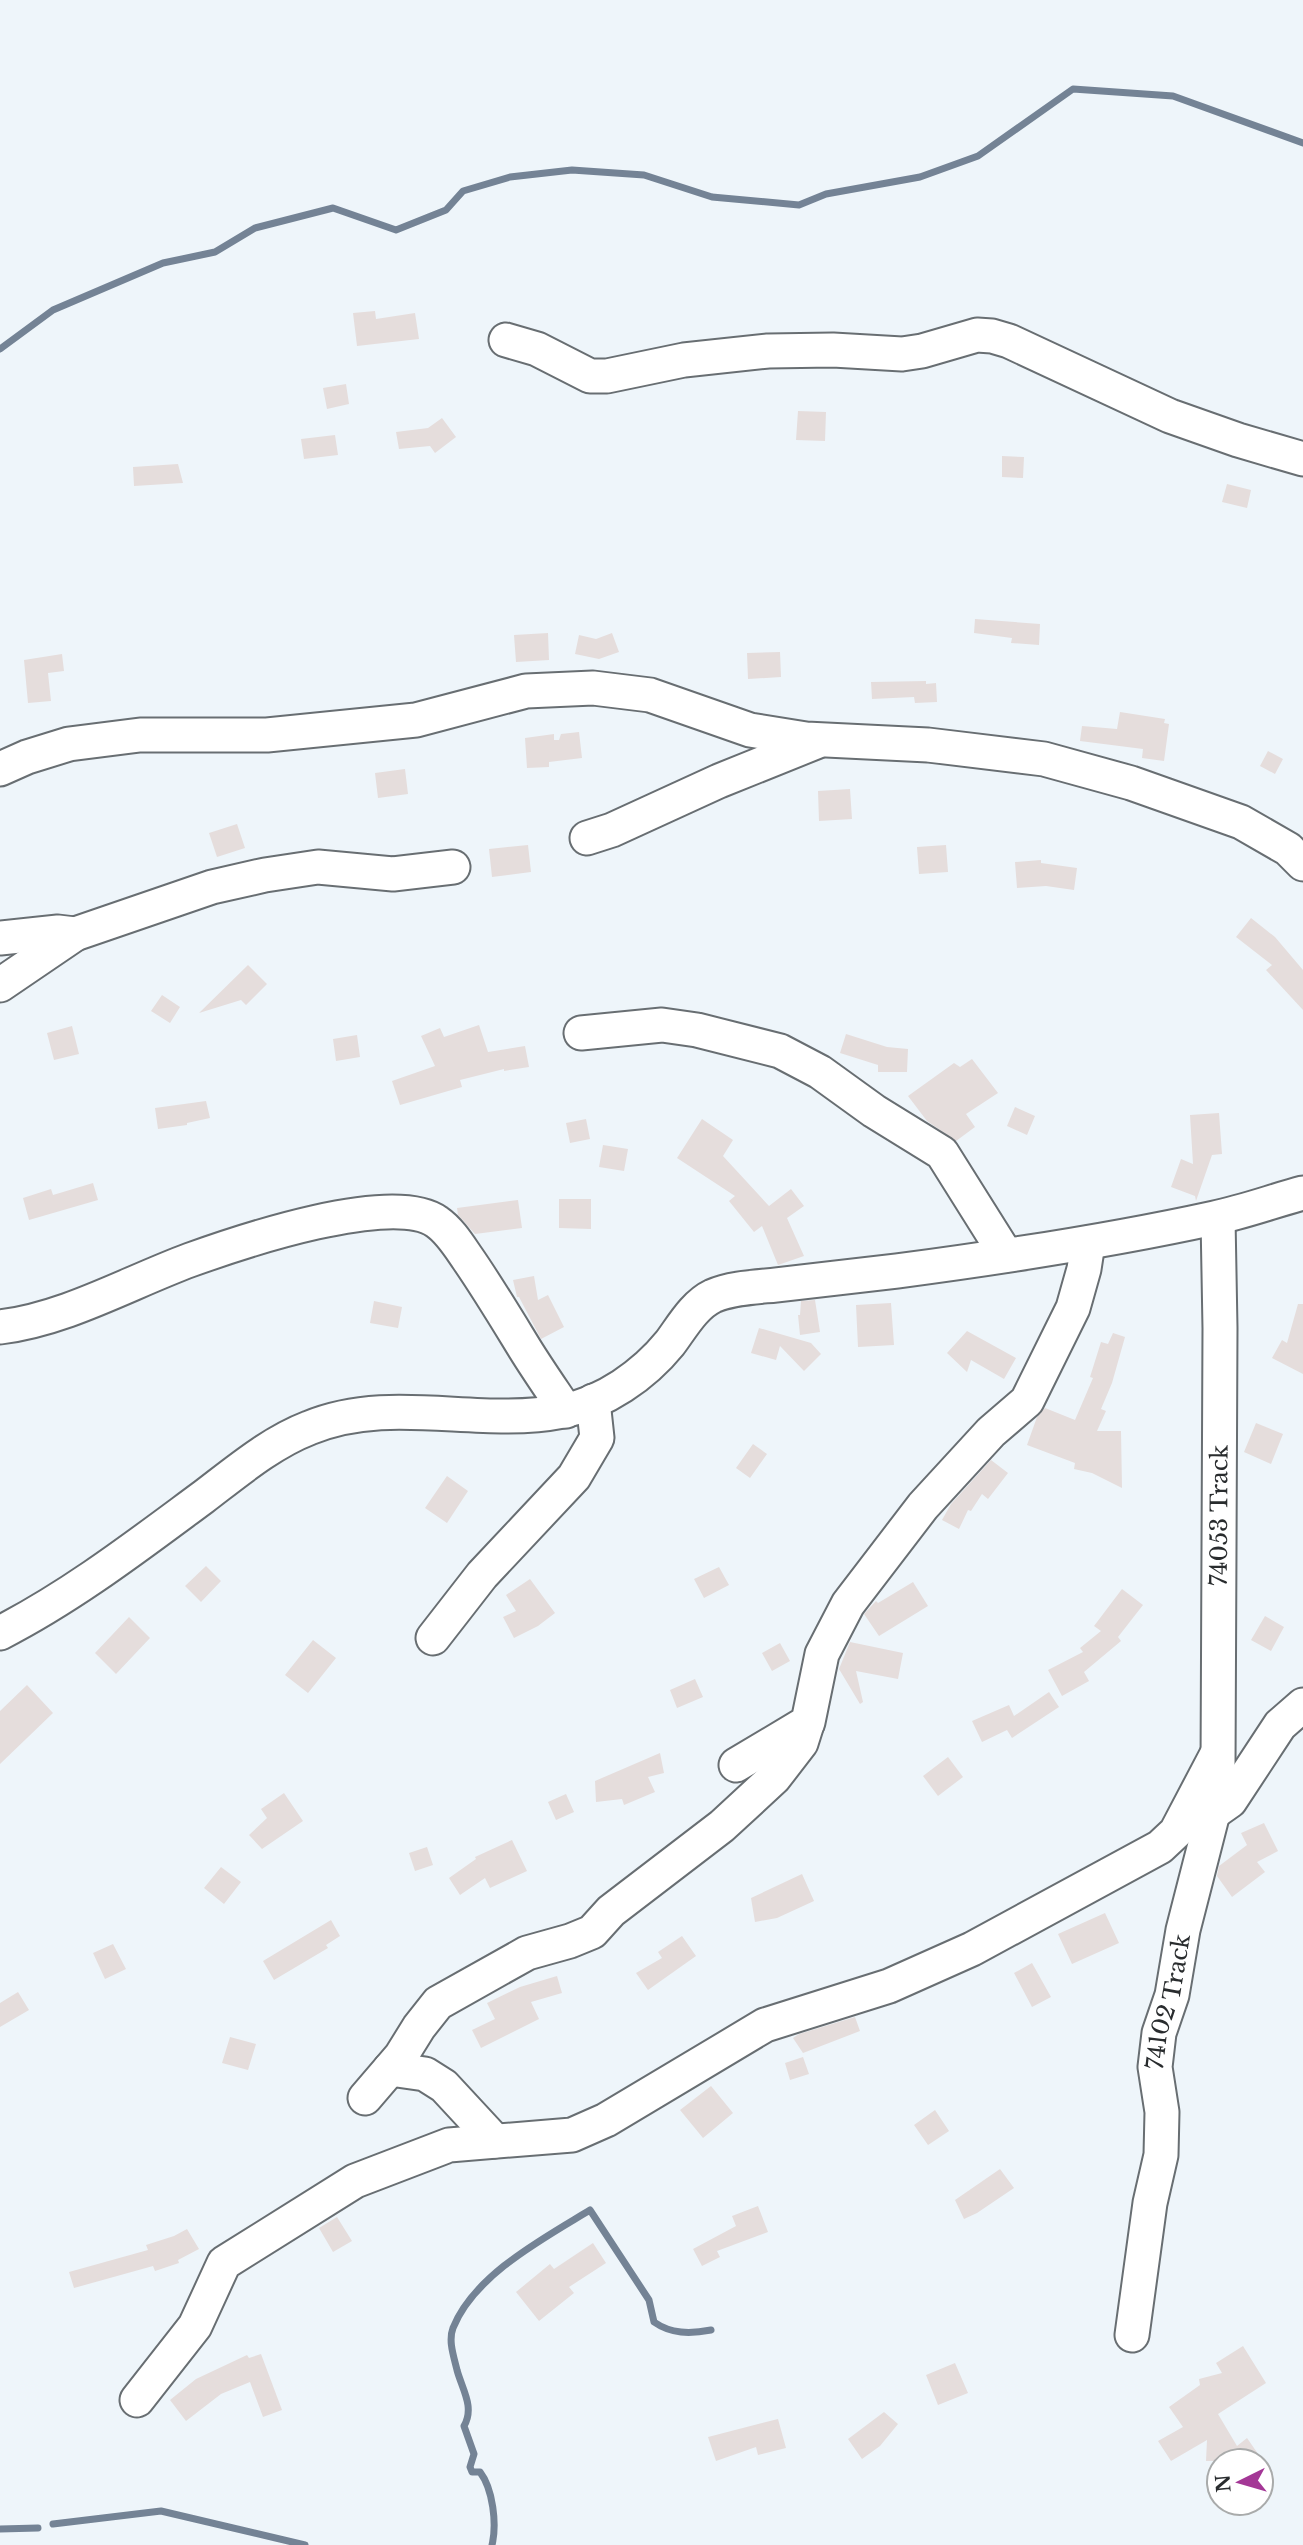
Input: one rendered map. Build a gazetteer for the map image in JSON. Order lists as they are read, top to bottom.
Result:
{
  "streets": {
    "street": ["74053 Track", "74102 Track"]
  },
  "crossings": [
    ["74053 Track", "74102 Track"]
  ],
  "north": "left"
}
